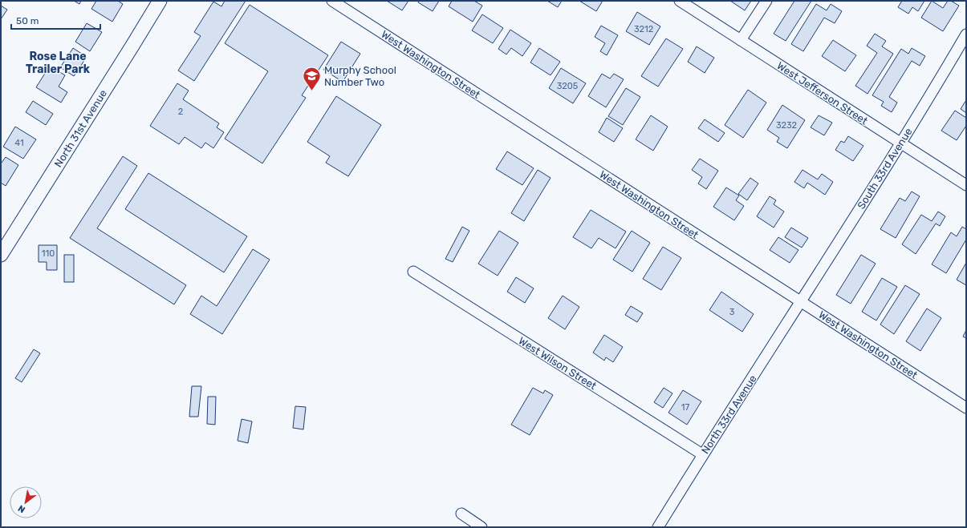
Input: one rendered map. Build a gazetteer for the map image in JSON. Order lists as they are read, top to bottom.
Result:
{
  "streets": {
    "street": [
      "West Washington Street",
      "West Jefferson Street",
      "North 31st Avenue",
      "South 33rd Avenue",
      "West Wilson Street",
      "North 33rd Avenue"
    ]
  },
  "crossings": [
    ["West Washington Street", "South 33rd Avenue"],
    ["West Washington Street", "North 33rd Avenue"],
    ["West Jefferson Street", "South 33rd Avenue"],
    ["South 33rd Avenue", "North 33rd Avenue"],
    ["West Wilson Street", "North 33rd Avenue"]
  ],
  "districts": ["Rose Lane Trailer Park"],
  "places": {
    "school or university": ["Murphy School Number Two"]
  },
  "house_numbers": [
    "3212",
    "3205",
    "2",
    "3232",
    "41",
    "110",
    "3",
    "17"
  ],
  "scale_bar": "50 m",
  "north": "bottom left"
}
